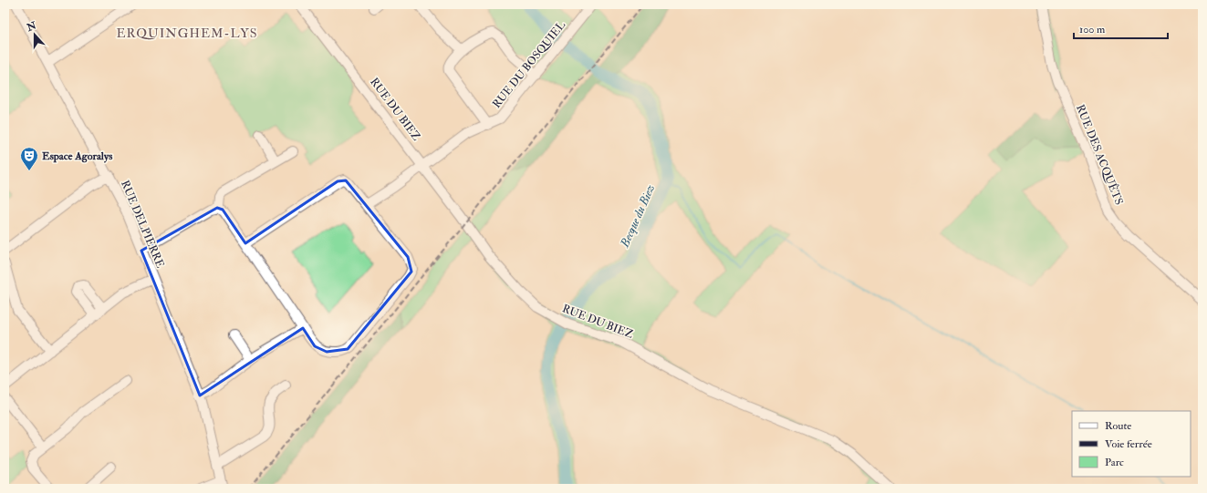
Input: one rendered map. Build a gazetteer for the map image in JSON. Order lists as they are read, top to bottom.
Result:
{
  "streets": {
    "street": [
      "RUE DU BOSQUIEL",
      "RUE DU BIEZ",
      "RUE DES ACQUÊTS",
      "RUE DELPIERRE"
    ]
  },
  "crossings": [
    ["RUE DU BOSQUIEL", "RUE DU BIEZ"]
  ],
  "districts": ["ERQUINGHEM-LYS"],
  "water": ["Becque du Biez"],
  "places": {
    "theatre": ["Espace Agoralys"]
  },
  "legend": ["Route", "Voie ferrée", "Parc"],
  "scale_bar": "100 m",
  "north": "top"
}
